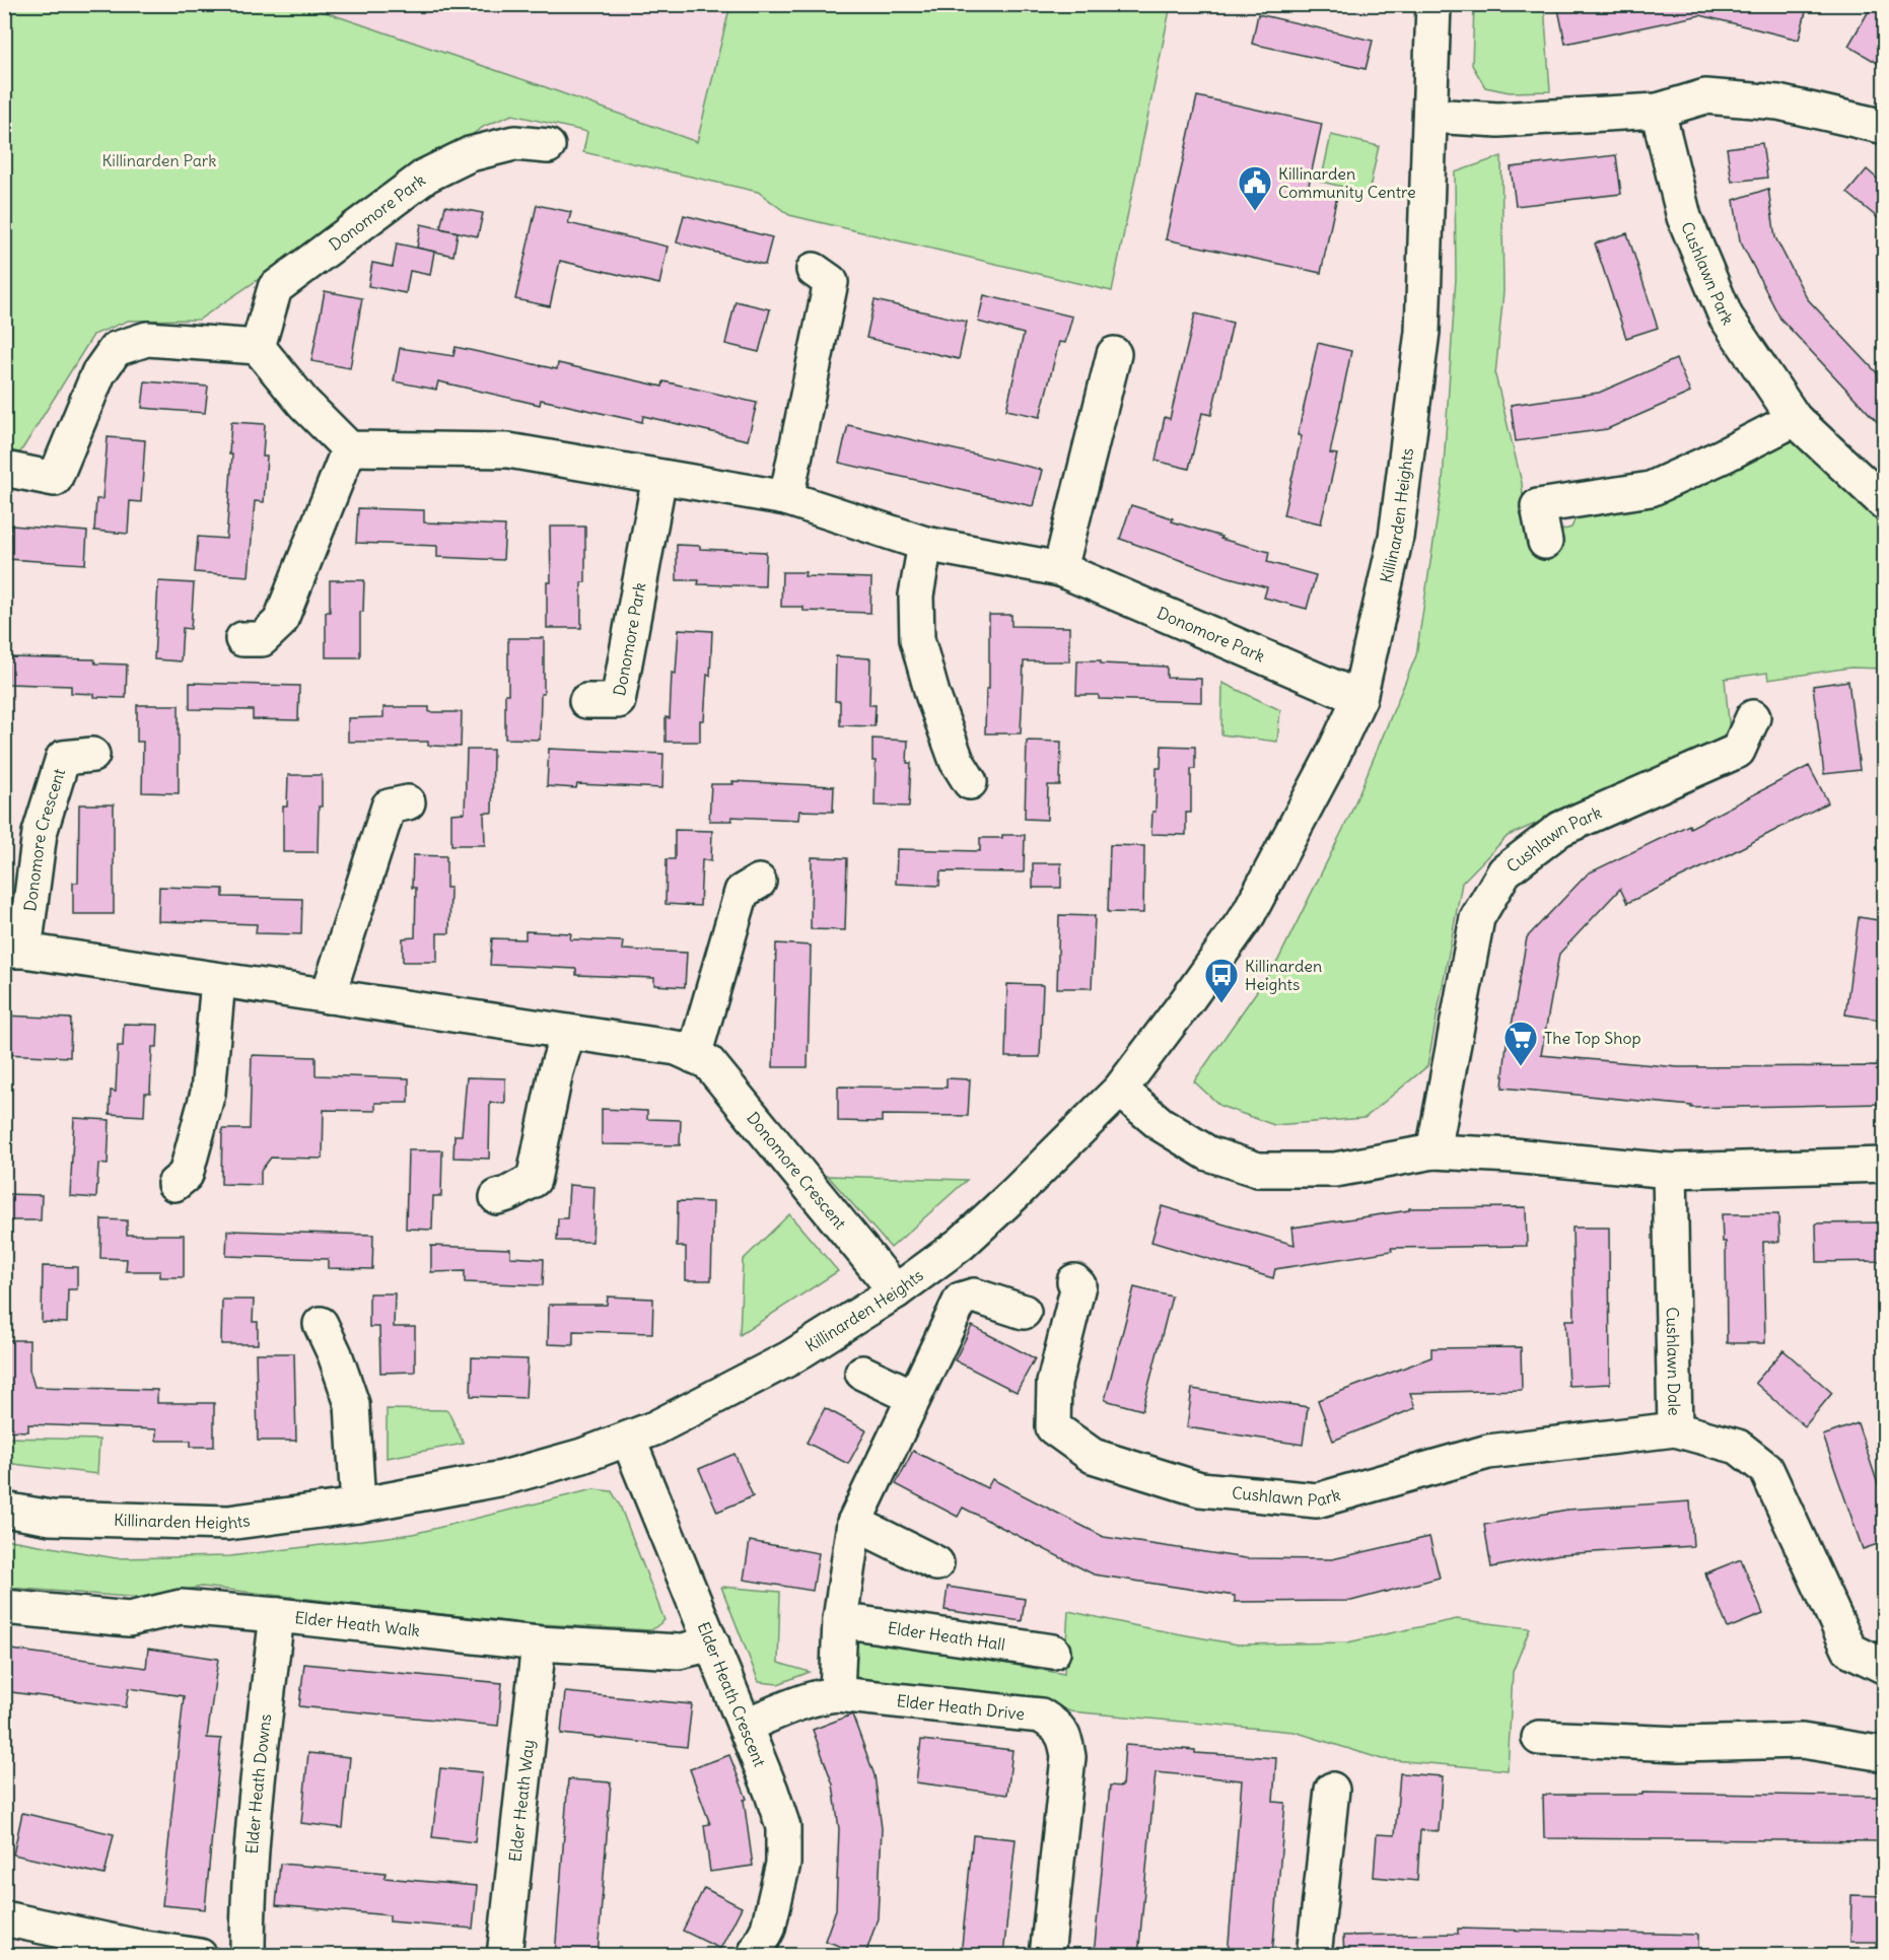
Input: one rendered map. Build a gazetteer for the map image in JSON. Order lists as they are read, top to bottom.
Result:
{
  "streets": {
    "street": [
      "Donomore Park",
      "Cushlawn Park",
      "Killinarden Heights",
      "Donomore Crescent",
      "Cushlawn Dale",
      "Elder Heath Walk",
      "Elder Heath Hall",
      "Elder Heath Crescent",
      "Elder Heath Drive",
      "Elder Heath Downs",
      "Elder Heath Way"
    ]
  },
  "crossings": [
    ["Donomore Park", "Killinarden Heights"],
    ["Cushlawn Park", "Cushlawn Dale"],
    ["Killinarden Heights", "Donomore Crescent"],
    ["Killinarden Heights", "Elder Heath Crescent"],
    ["Elder Heath Walk", "Elder Heath Crescent"],
    ["Elder Heath Walk", "Elder Heath Downs"],
    ["Elder Heath Walk", "Elder Heath Way"],
    ["Elder Heath Crescent", "Elder Heath Drive"]
  ],
  "parks": ["Killinarden Park"],
  "places": {
    "public building": ["Killinarden Community Centre"],
    "bus stop": ["Killinarden Heights"],
    "supermarket": ["The Top Shop"]
  }
}
